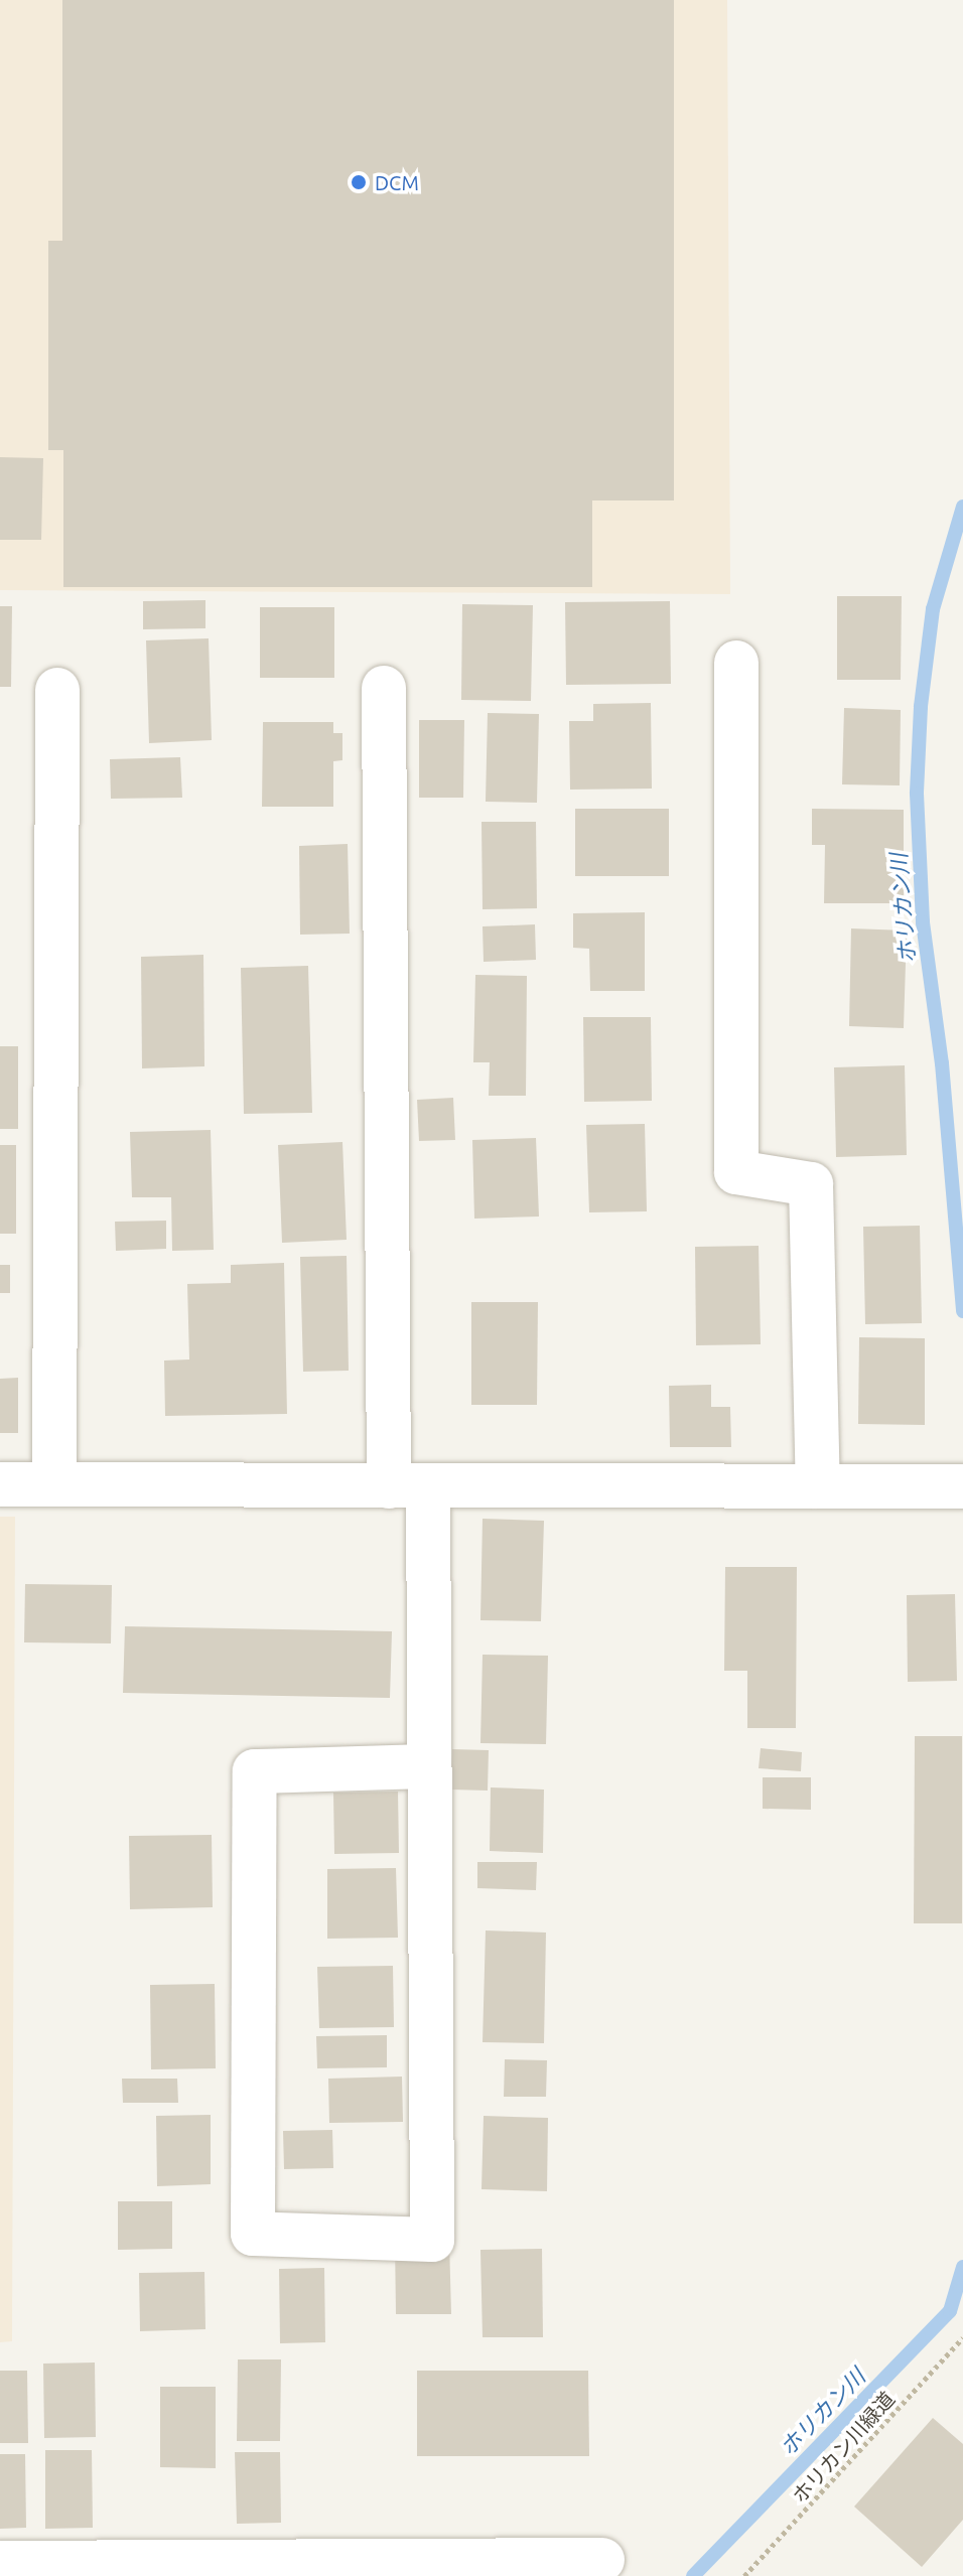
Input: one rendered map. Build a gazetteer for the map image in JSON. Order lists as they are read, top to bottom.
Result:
{
  "streets": {
    "path": ["ホリカン川緑道"]
  },
  "water": ["ホリカン川"],
  "places": ["DCM"]
}
